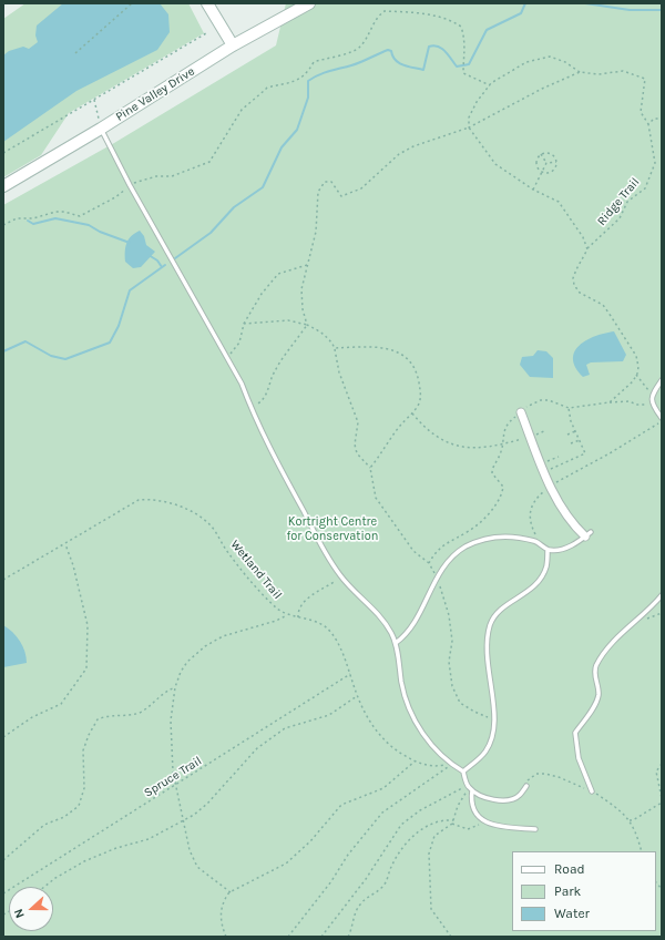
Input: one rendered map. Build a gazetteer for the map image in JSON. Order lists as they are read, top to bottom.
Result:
{
  "streets": {
    "street": ["Pine Valley Drive"],
    "path": ["Ridge Trail", "Wetland Trail", "Spruce Trail"]
  },
  "crossings": [
    ["Wetland Trail", "Spruce Trail"]
  ],
  "parks": ["Kortright Centre for Conservation"],
  "legend": ["Road", "Park", "Water"],
  "north": "left"
}
